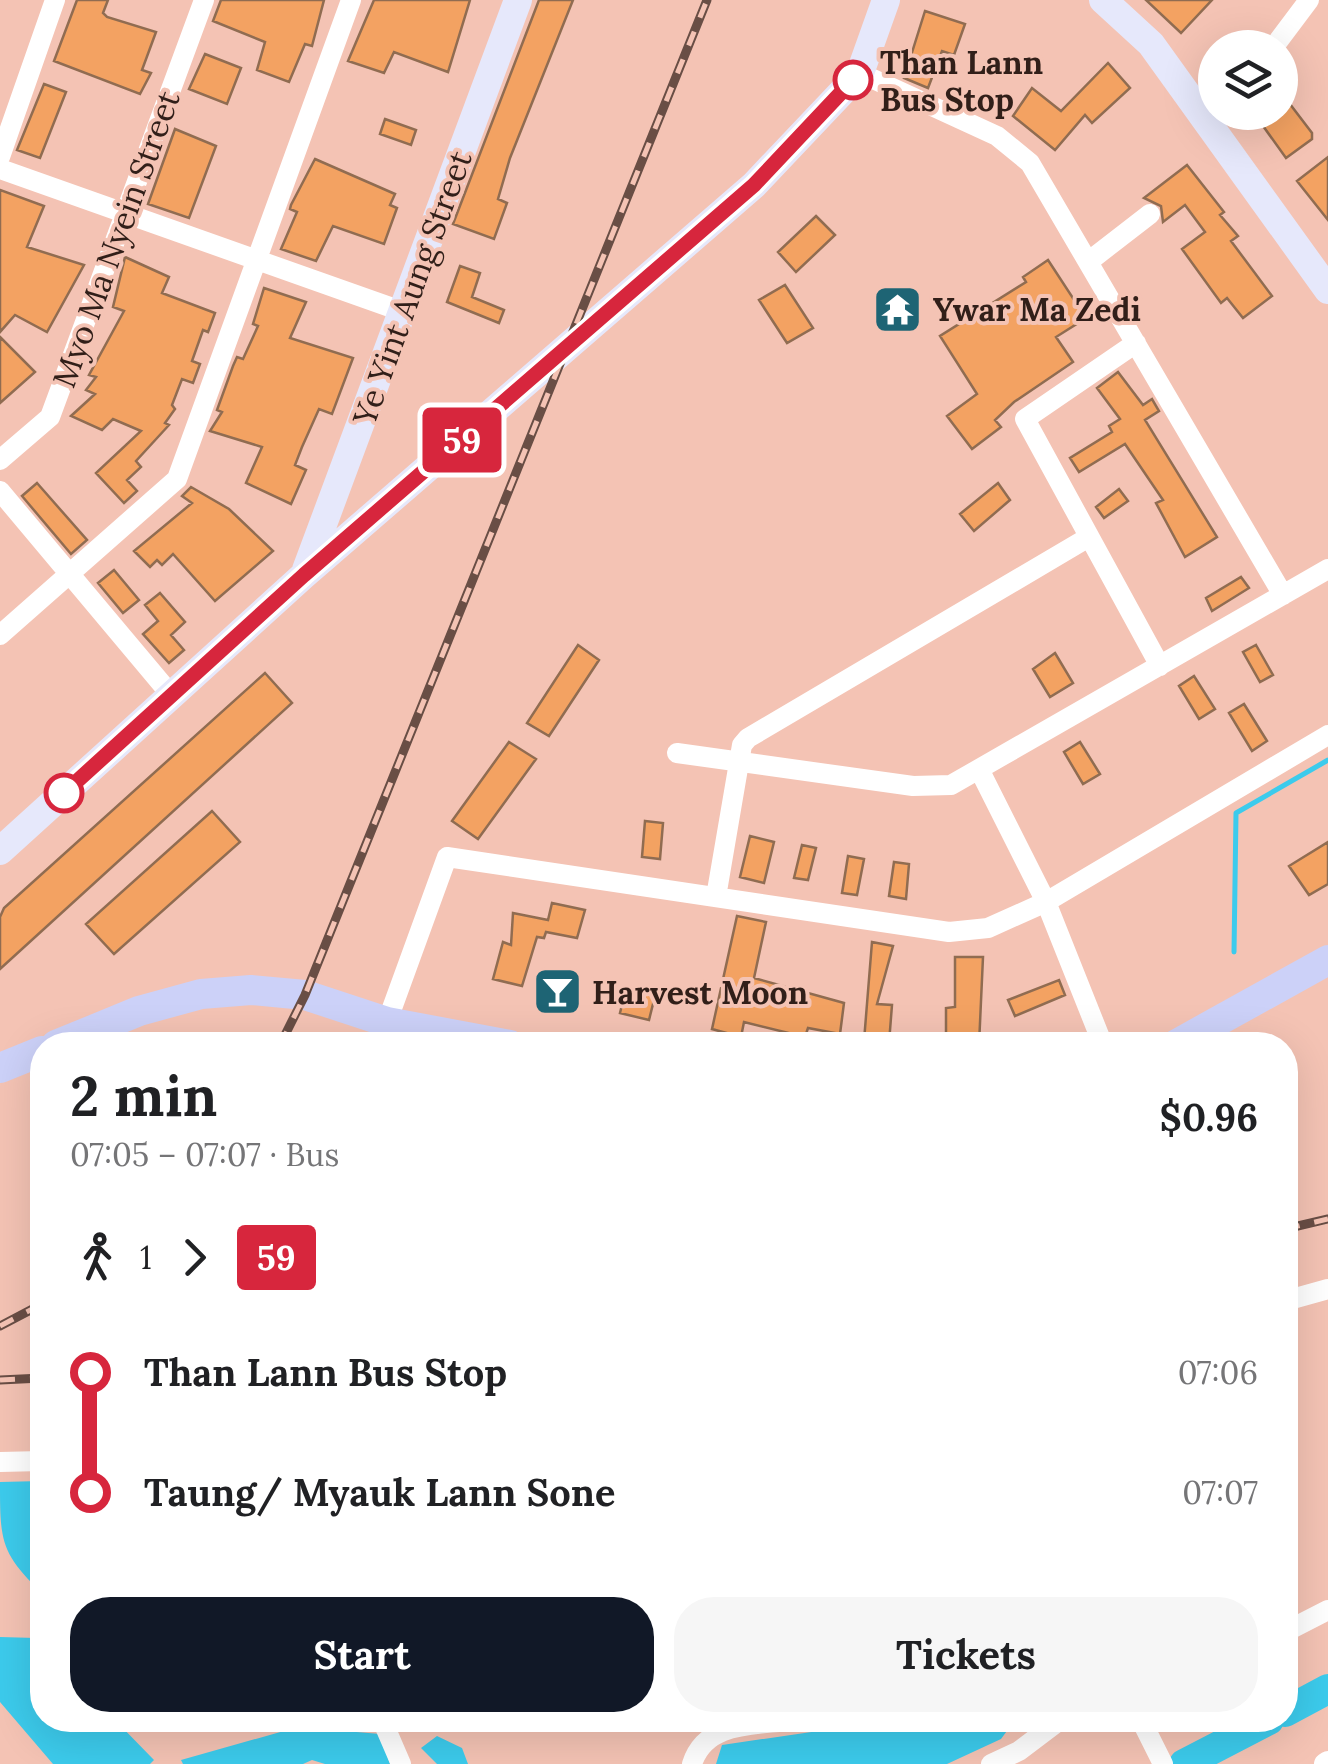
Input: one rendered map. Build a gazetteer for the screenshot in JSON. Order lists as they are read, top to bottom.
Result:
{
  "streets": {
    "main road": ["Ye Yint Aung Street"],
    "street": ["Myo Ma Nyein Street"]
  },
  "places": {
    "other": ["Than Lann Bus Stop"],
    "temple": ["Ywar Ma Zedi"],
    "bar": ["Harvest Moon"]
  },
  "lines": ["bus line 59"],
  "page": {
    "on_map": "59",
    "heading": ["2 min", "07:05 – 07:07 · Bus", "$0.96"],
    "legs": ["1", "59"],
    "list": [
      {
        "name": "Than Lann Bus Stop",
        "value": "07:06"
      },
      {
        "name": "Taung/ Myauk Lann Sone",
        "value": "07:07"
      }
    ],
    "buttons": ["Start", "Tickets"]
  }
}
